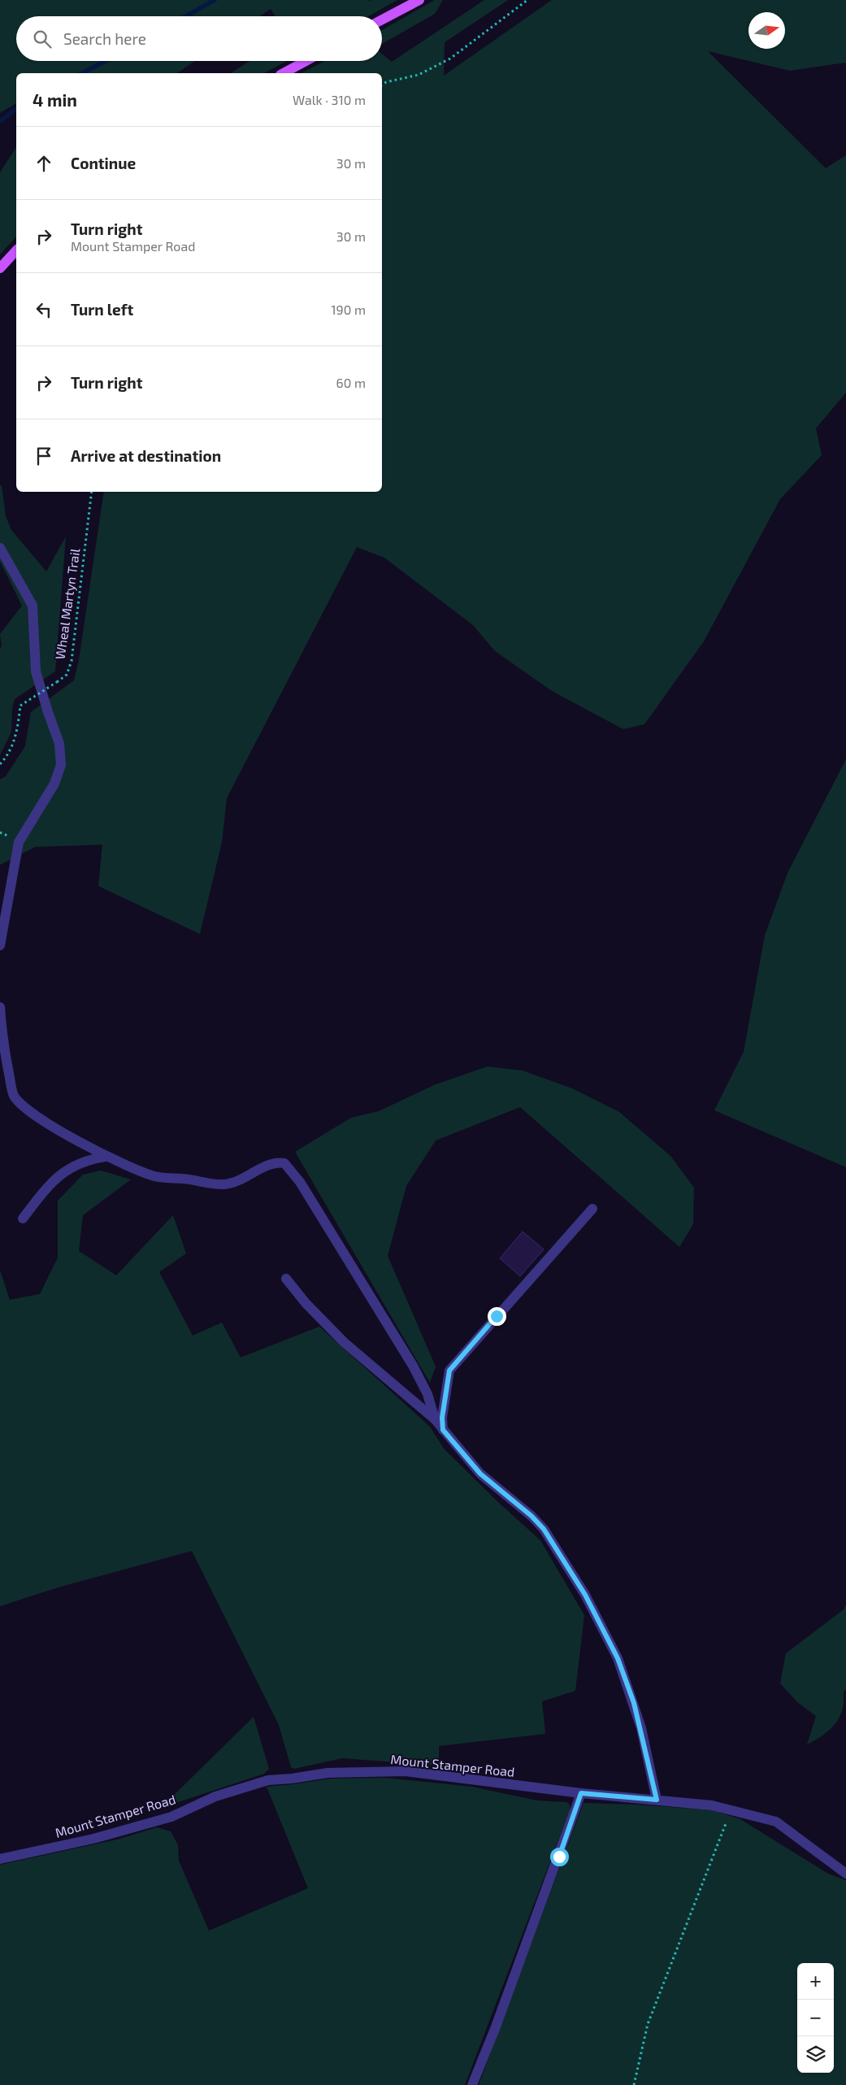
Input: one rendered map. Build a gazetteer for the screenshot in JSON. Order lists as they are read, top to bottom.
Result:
{
  "streets": {
    "street": ["Mount Stamper Road"],
    "path": ["Wheal Martyn Trail"]
  },
  "north": "right",
  "page": {
    "search": "Search here",
    "heading": ["4 min", "Walk · 310 m"],
    "list": [
      ["Continue", "30 m"],
      ["Turn right", "Mount Stamper Road", "30 m"],
      ["Turn left", "190 m"],
      ["Turn right", "60 m"],
      "Arrive at destination"
    ],
    "map_buttons": ["+", "−"]
  }
}
